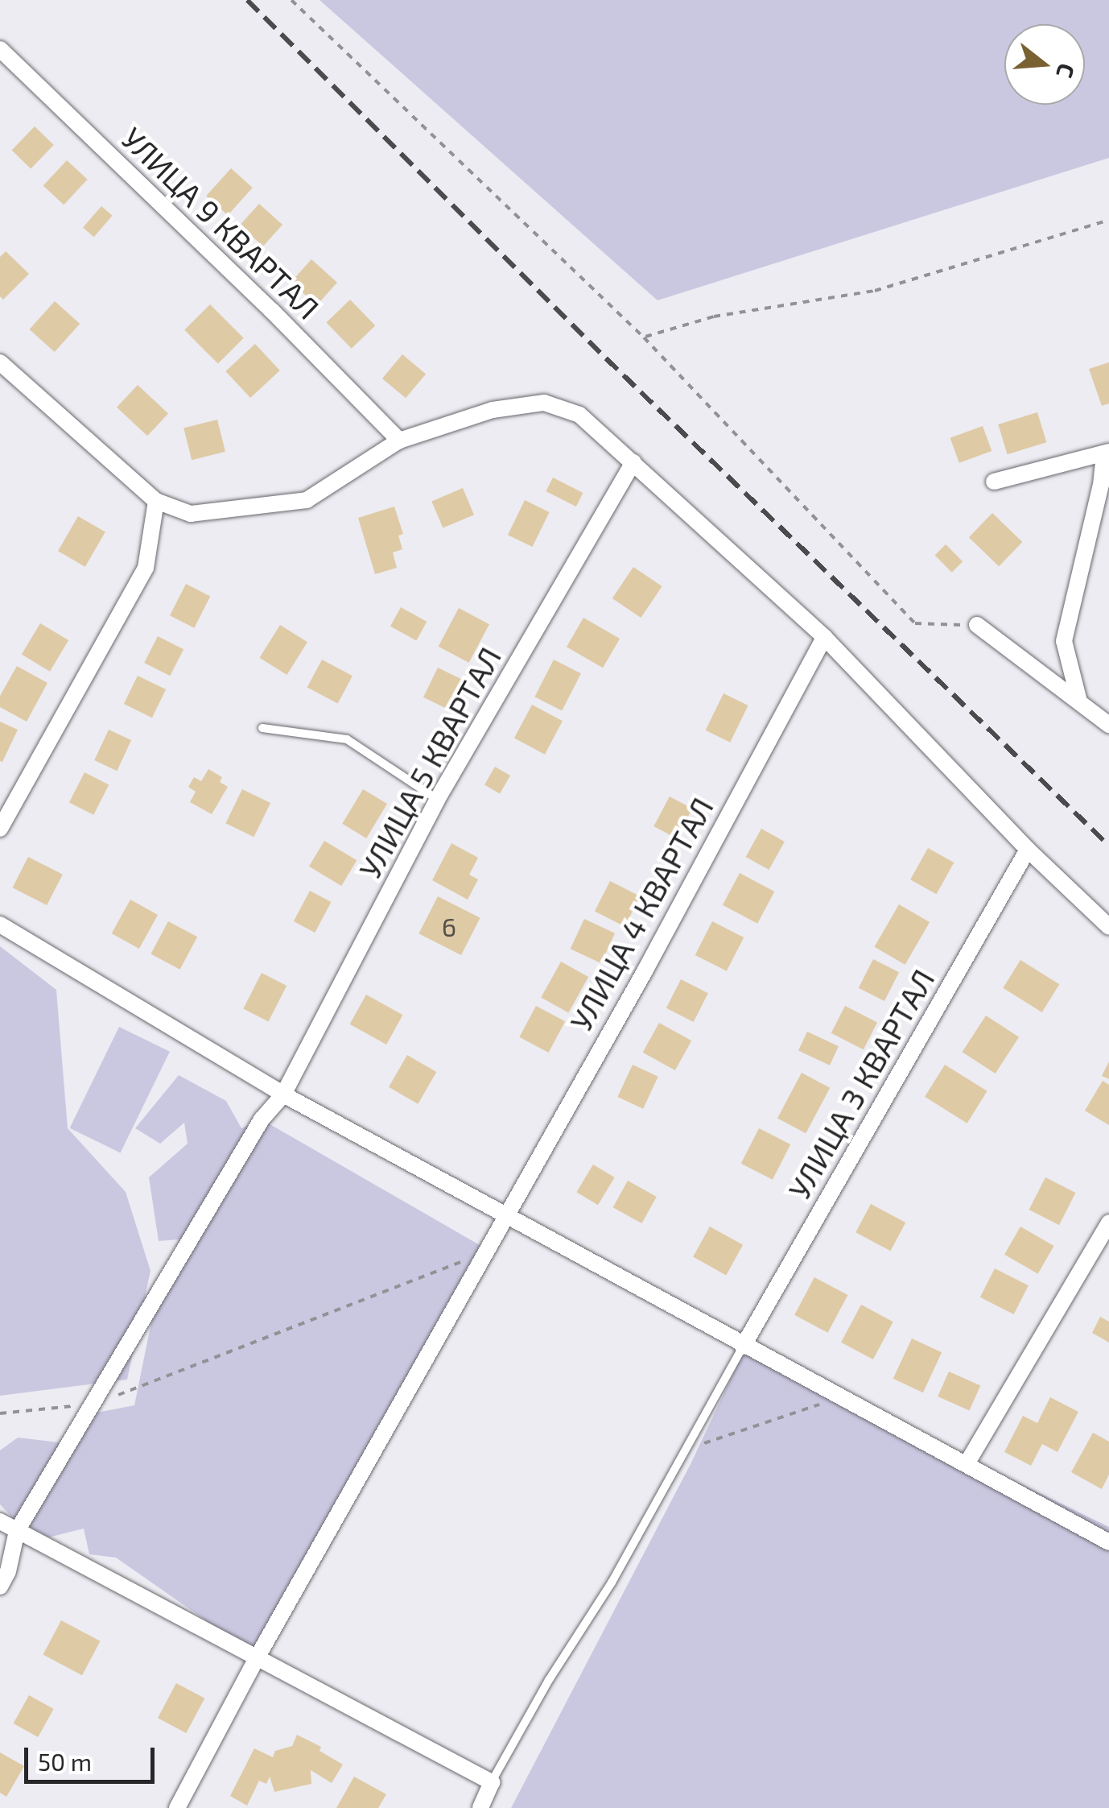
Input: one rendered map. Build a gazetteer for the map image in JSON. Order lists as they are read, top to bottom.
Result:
{
  "streets": {
    "street": [
      "УЛИЦА 9 КВАРТАЛ",
      "УЛИЦА 5 КВАРТАЛ",
      "УЛИЦА 4 КВАРТАЛ",
      "УЛИЦА 3 КВАРТАЛ"
    ]
  },
  "house_numbers": ["6"],
  "scale_bar": "50 m",
  "north": "right"
}
